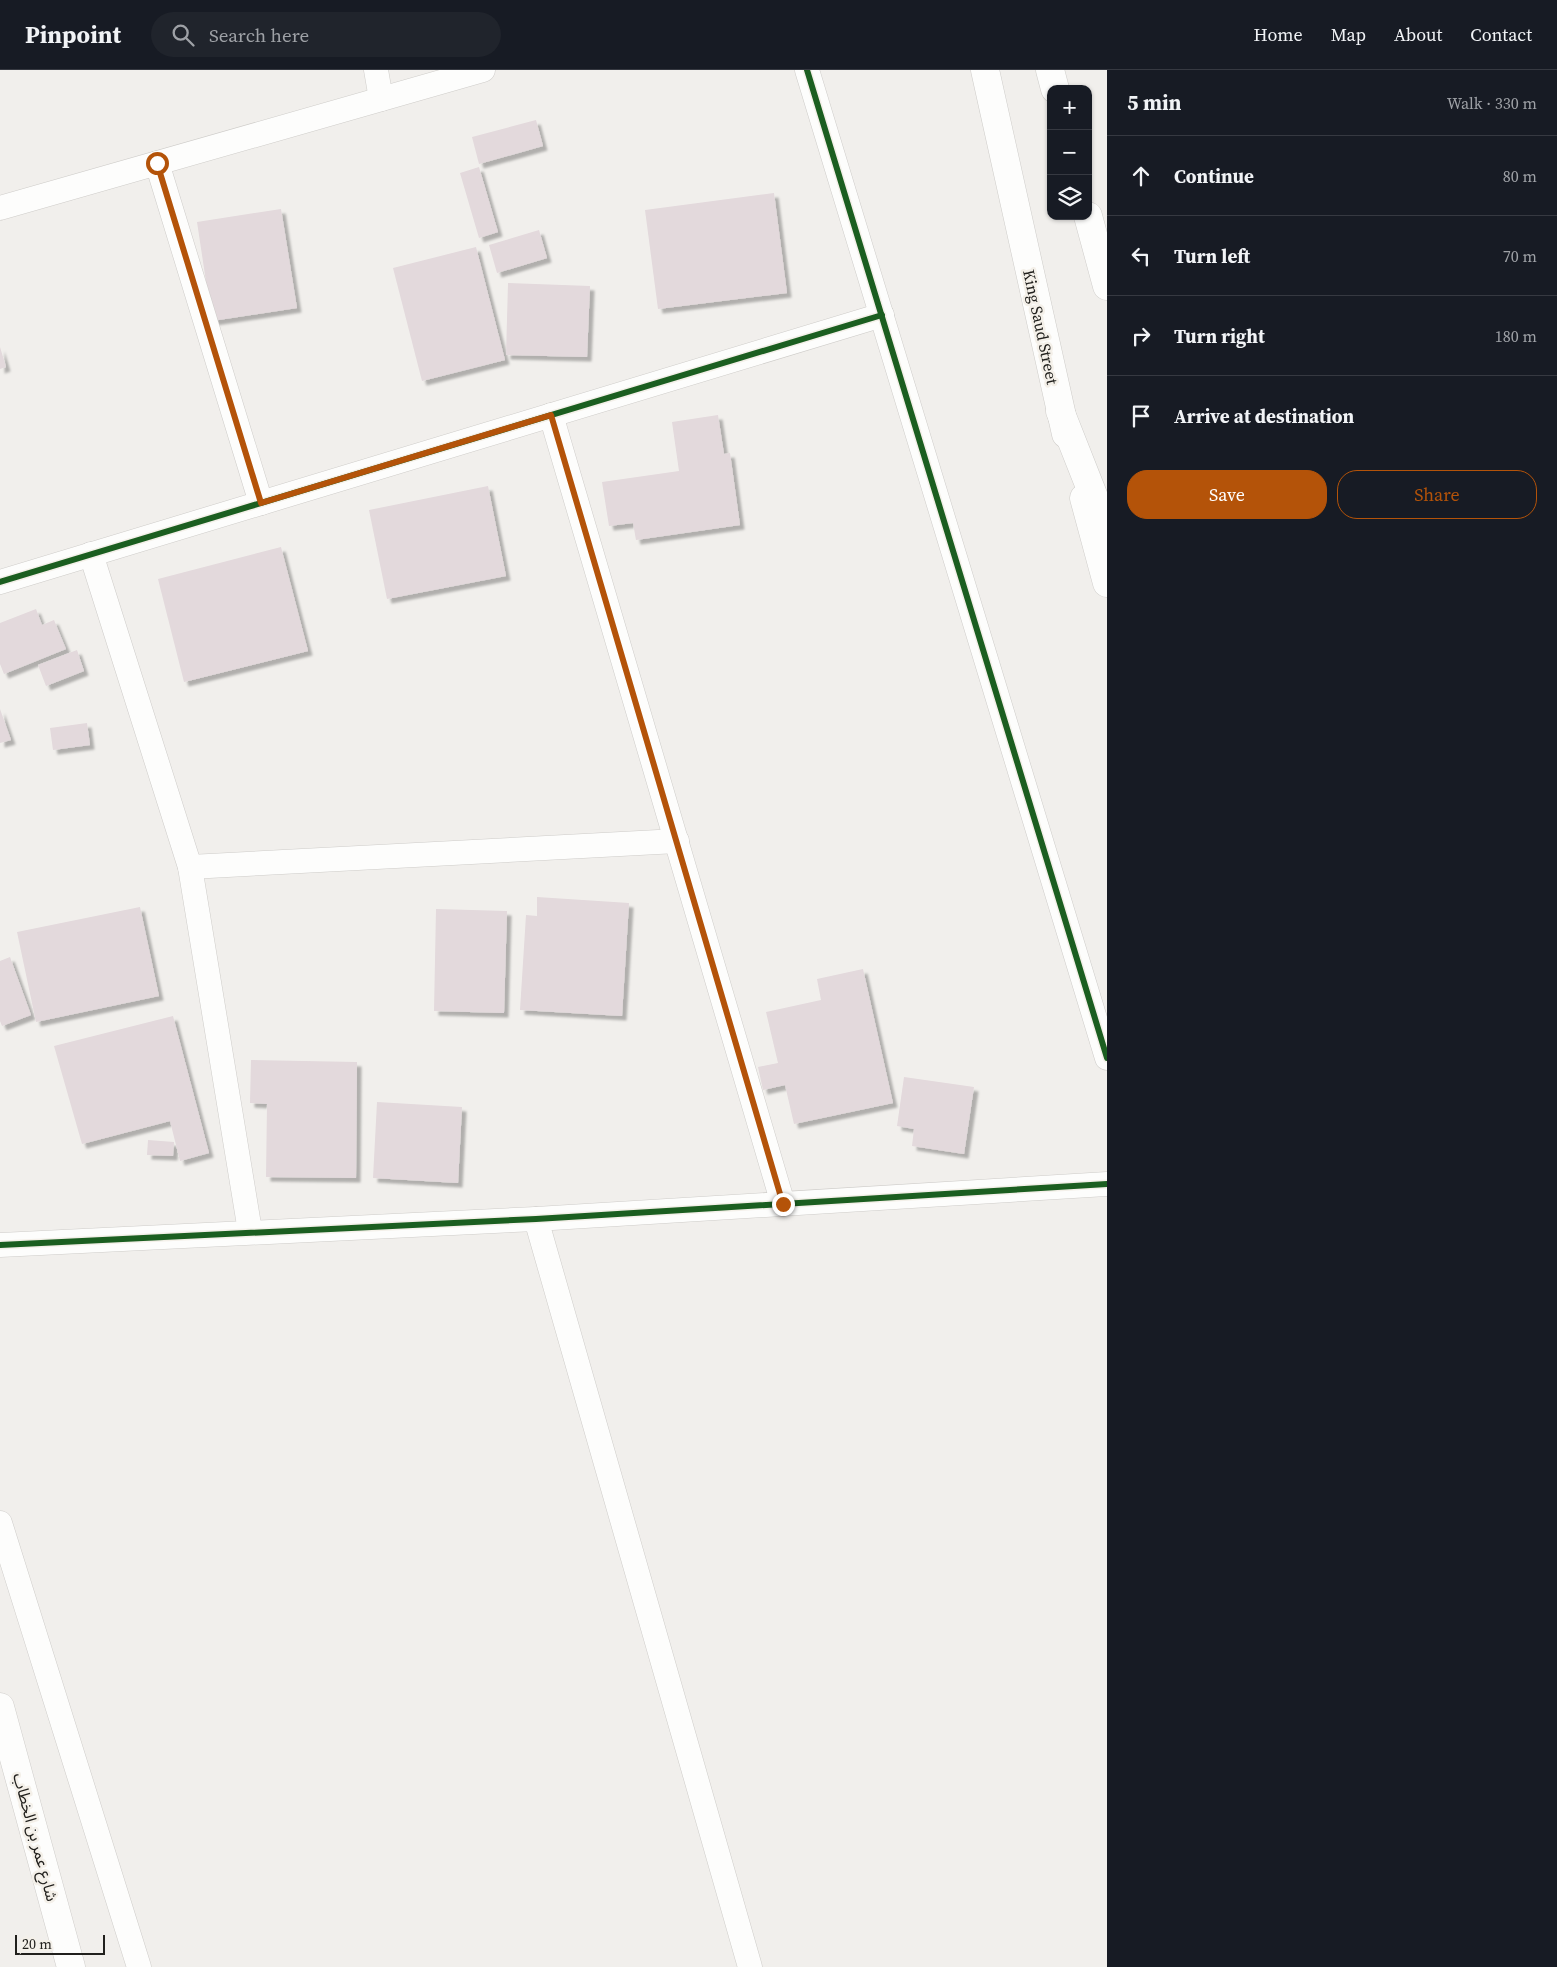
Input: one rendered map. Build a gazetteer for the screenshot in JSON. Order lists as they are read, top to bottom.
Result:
{
  "streets": {
    "main road": ["King Saud Street", "شارع عمر بن الخطاب"]
  },
  "scale_bar": "20 m",
  "page": {
    "header": "Pinpoint",
    "search": "Search here",
    "nav": [
      "Home",
      "Map",
      "About",
      "Contact"
    ],
    "heading": ["5 min", "Walk · 330 m"],
    "map_buttons": ["+", "−"],
    "list": [
      ["Continue", "80 m"],
      ["Turn left", "70 m"],
      ["Turn right", "180 m"],
      "Arrive at destination"
    ],
    "buttons": ["Save", "Share"],
    "scale": "20 m"
  }
}
